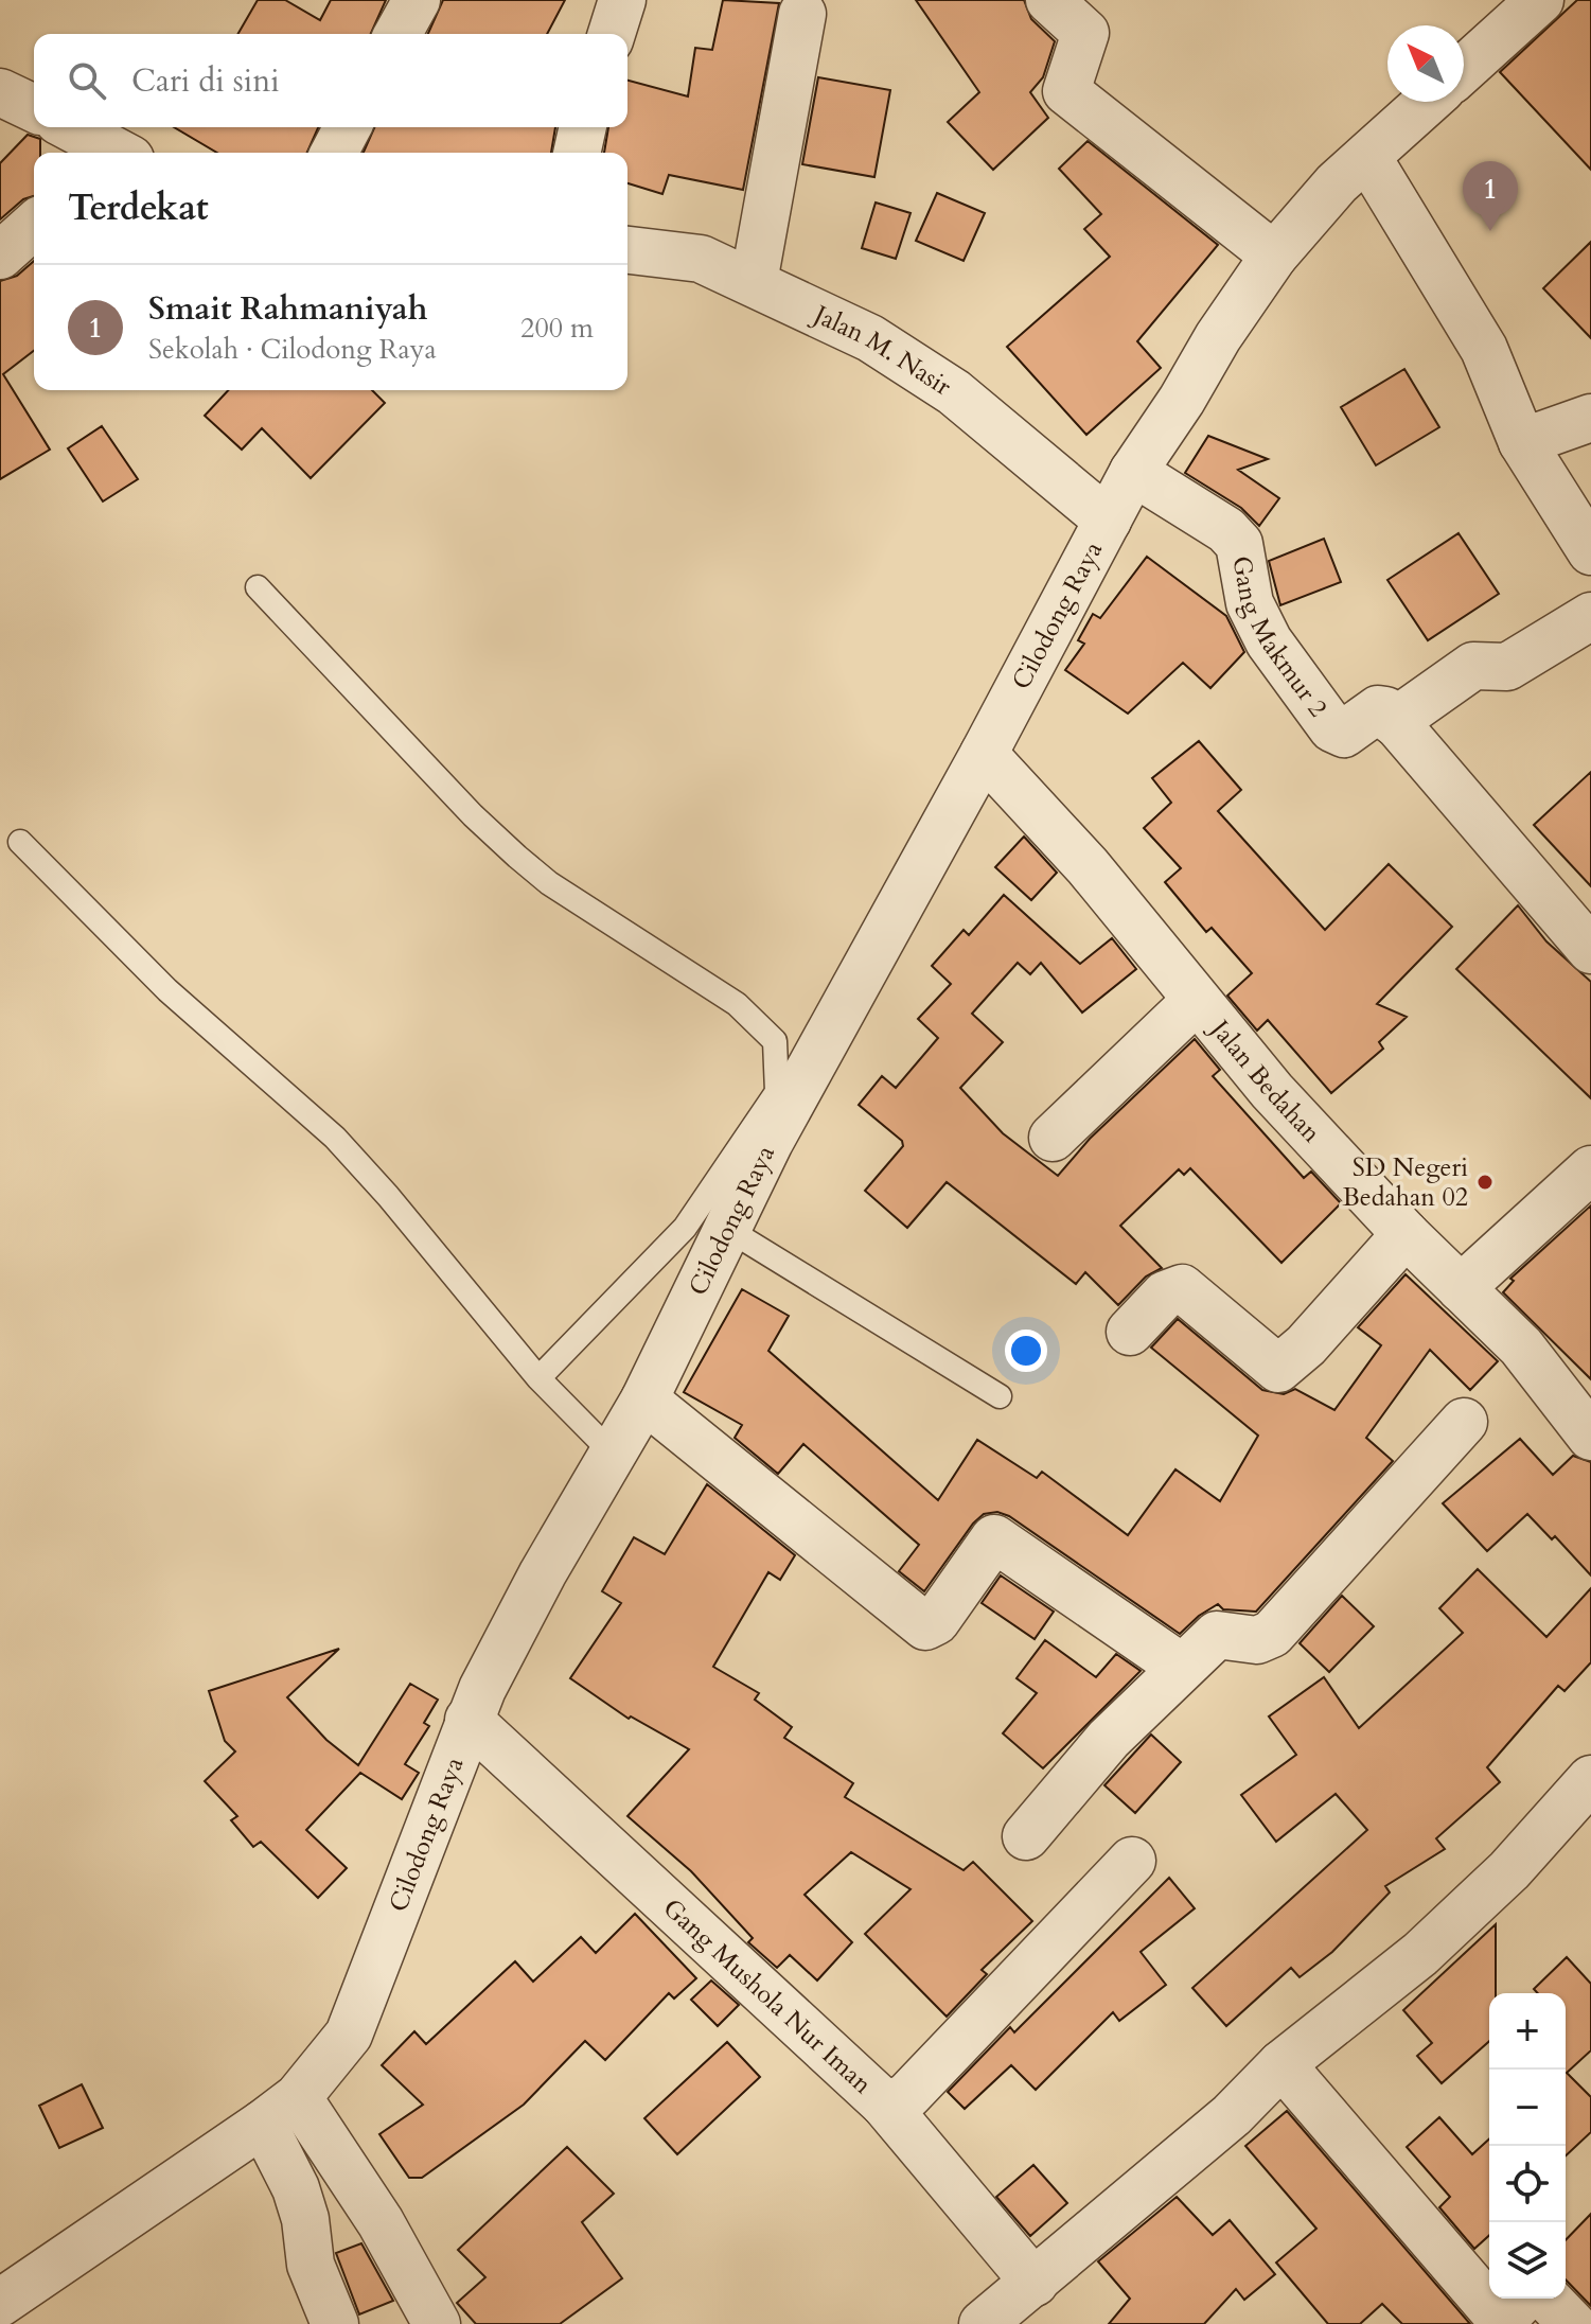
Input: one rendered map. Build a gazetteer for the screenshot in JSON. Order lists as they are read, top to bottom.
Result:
{
  "streets": {
    "street": [
      "Jalan M. Nasir",
      "Cilodong Raya",
      "Gang Makmur 2",
      "Jalan Bedahan",
      "Gang Mushola Nur Iman"
    ]
  },
  "crossings": [
    ["Jalan M. Nasir", "Cilodong Raya"],
    ["Cilodong Raya", "Gang Makmur 2"],
    ["Cilodong Raya", "Jalan Bedahan"],
    ["Cilodong Raya", "Gang Mushola Nur Iman"]
  ],
  "places": ["SD Negeri Bedahan 02"],
  "north": "top left",
  "page": {
    "search": "Cari di sini",
    "heading": "Terdekat",
    "pins": "1",
    "list": [
      {
        "mark": "1",
        "name": "Smait Rahmaniyah",
        "note": "Sekolah · Cilodong Raya",
        "value": "200 m"
      }
    ],
    "map_buttons": ["+", "−"]
  }
}
